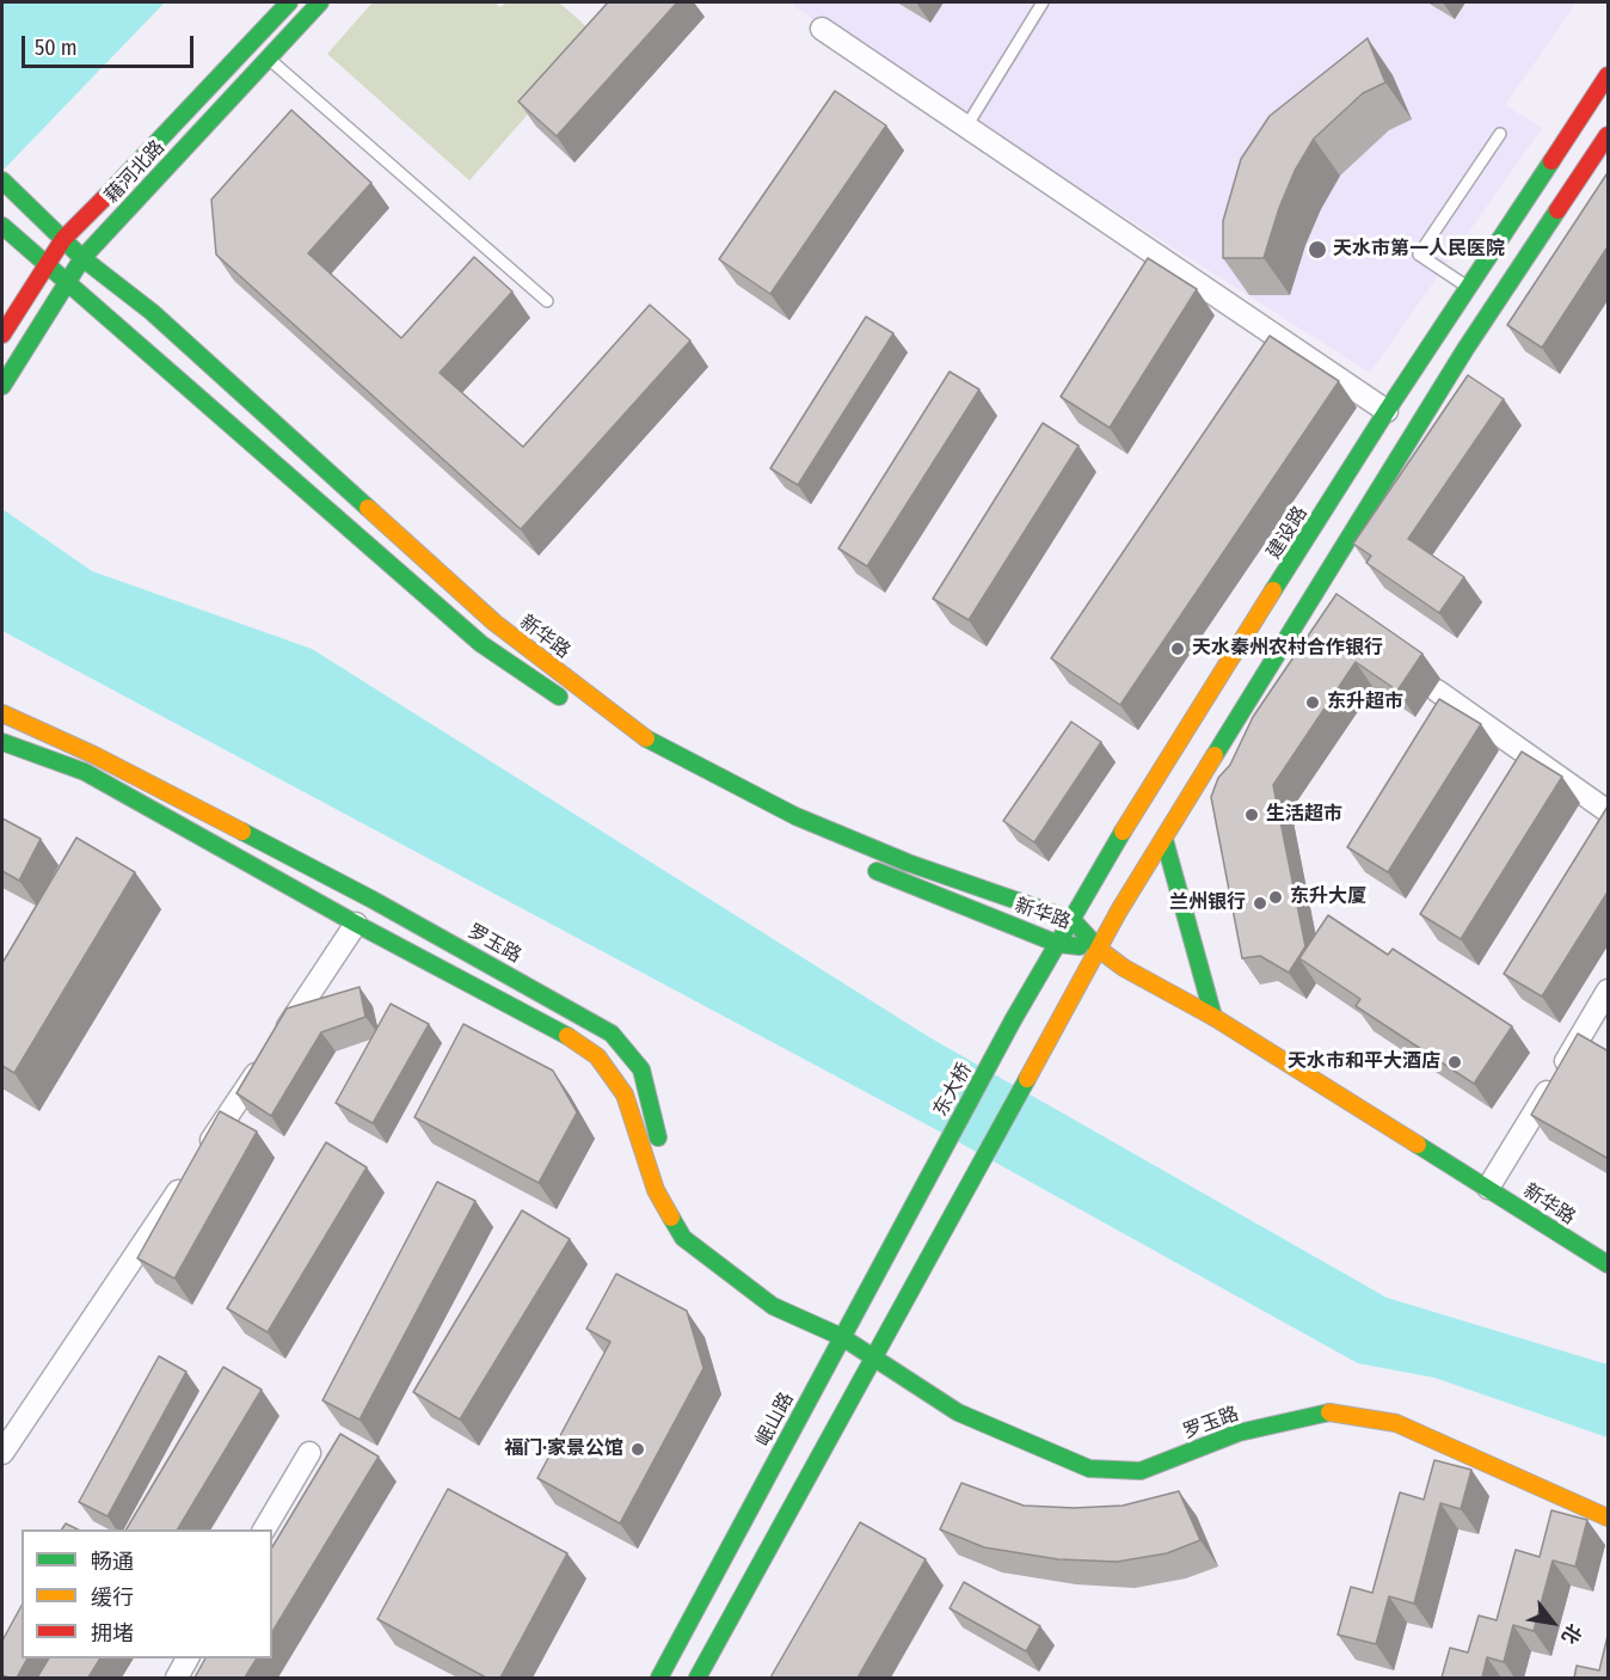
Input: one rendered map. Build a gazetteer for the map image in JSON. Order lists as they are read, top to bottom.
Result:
{
  "streets": {
    "main road": [
      "藉河北路",
      "建设路",
      "新华路",
      "罗玉路",
      "东大桥",
      "岷山路"
    ]
  },
  "crossings": [
    ["藉河北路", "新华路"],
    ["建设路", "新华路"],
    ["建设路", "东大桥"],
    ["罗玉路", "岷山路"],
    ["东大桥", "岷山路"]
  ],
  "places": [
    "天水市第一人民医院",
    "天水秦州农村合作银行",
    "东升超市",
    "生活超市",
    "东升大厦",
    "兰州银行",
    "天水市和平大酒店",
    "福门·家景公馆"
  ],
  "legend": ["畅通", "缓行", "拥堵"],
  "scale_bar": "50 m",
  "north": "bottom right"
}
